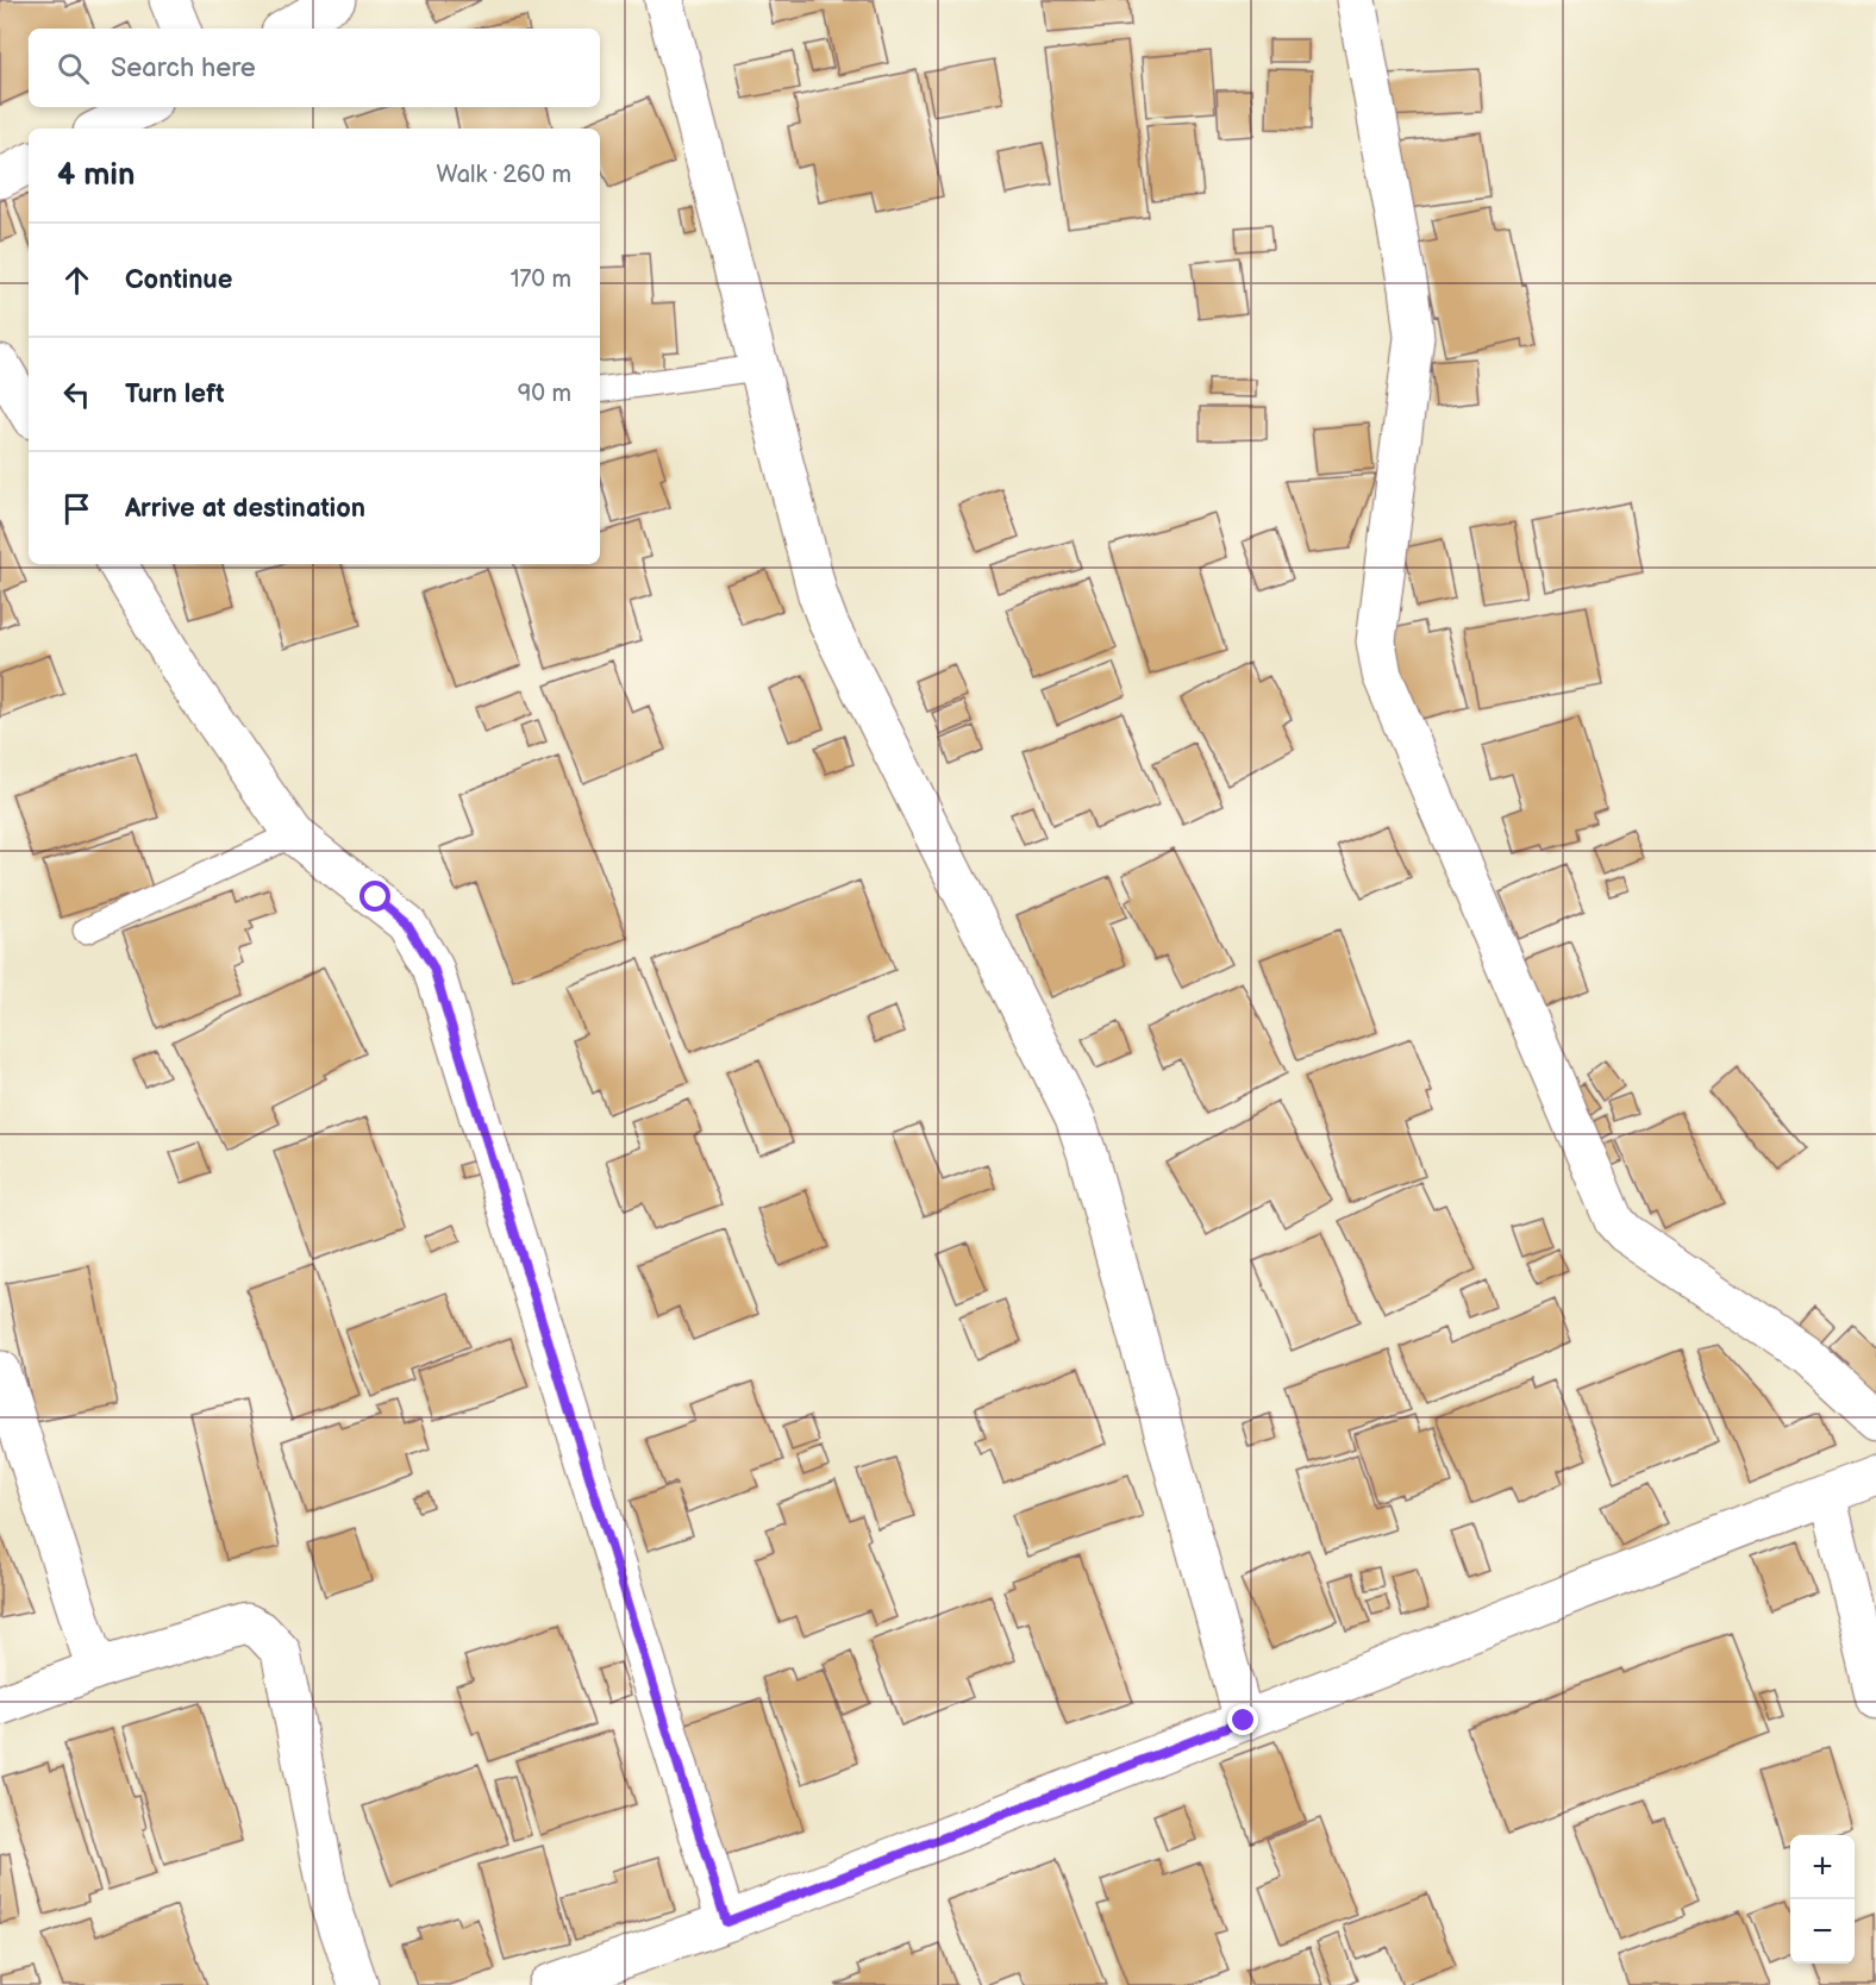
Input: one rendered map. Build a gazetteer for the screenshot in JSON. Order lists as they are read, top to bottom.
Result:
{
  "page": {
    "search": "Search here",
    "heading": ["4 min", "Walk · 260 m"],
    "list": [
      ["Continue", "170 m"],
      ["Turn left", "90 m"],
      "Arrive at destination"
    ],
    "map_buttons": ["+", "−"]
  }
}
